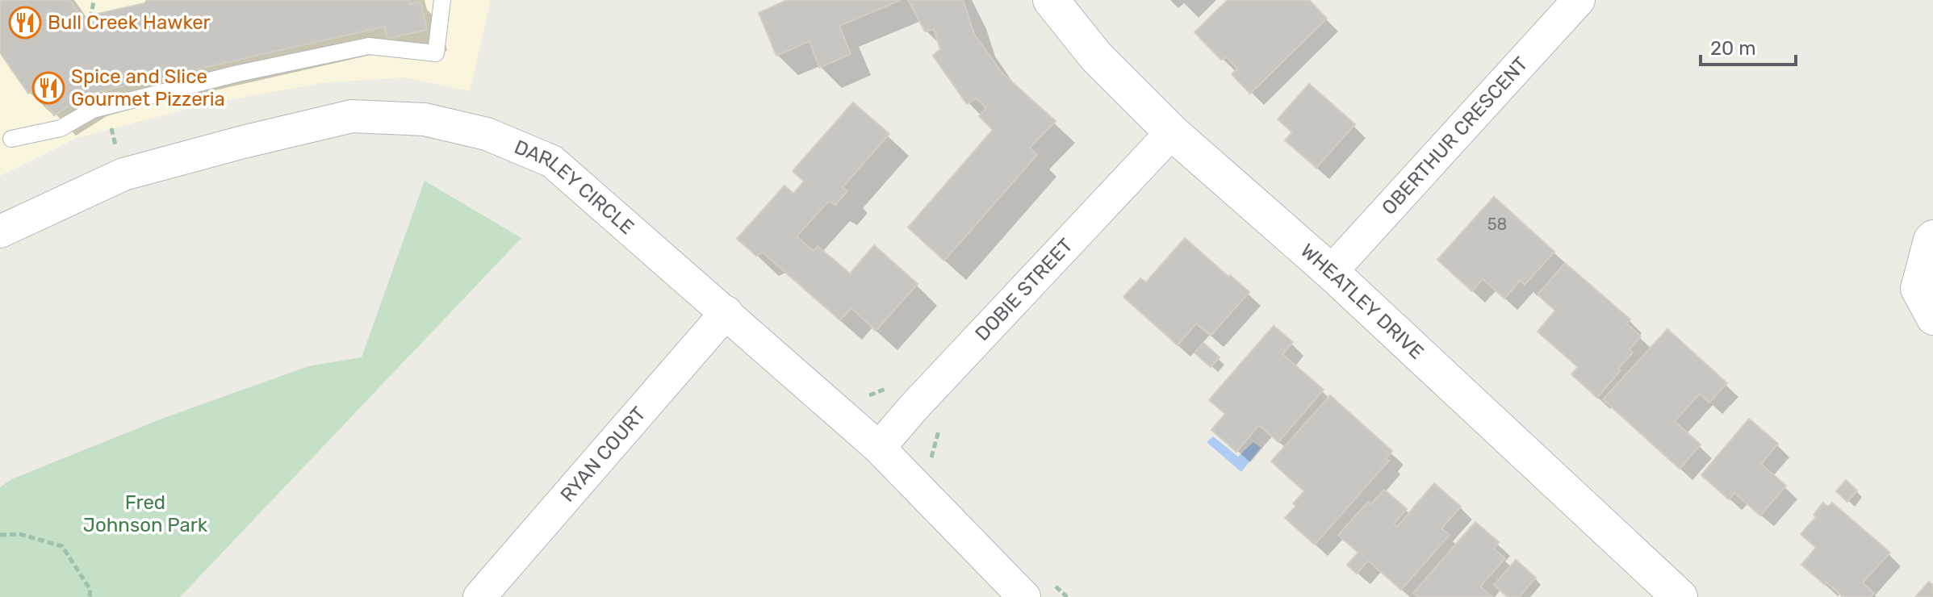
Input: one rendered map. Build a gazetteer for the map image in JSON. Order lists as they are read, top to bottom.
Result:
{
  "streets": {
    "street": [
      "OBERTHUR CRESCENT",
      "DARLEY CIRCLE",
      "DOBIE STREET",
      "WHEATLEY DRIVE",
      "RYAN COURT"
    ]
  },
  "crossings": [
    ["OBERTHUR CRESCENT", "WHEATLEY DRIVE"],
    ["DARLEY CIRCLE", "DOBIE STREET"],
    ["DARLEY CIRCLE", "RYAN COURT"],
    ["DOBIE STREET", "WHEATLEY DRIVE"]
  ],
  "parks": ["Fred Johnson Park"],
  "places": {
    "restaurant": ["Bull Creek Hawker", "Spice and Slice Gourmet Pizzeria"]
  },
  "house_numbers": ["58"],
  "scale_bar": "20 m"
}
